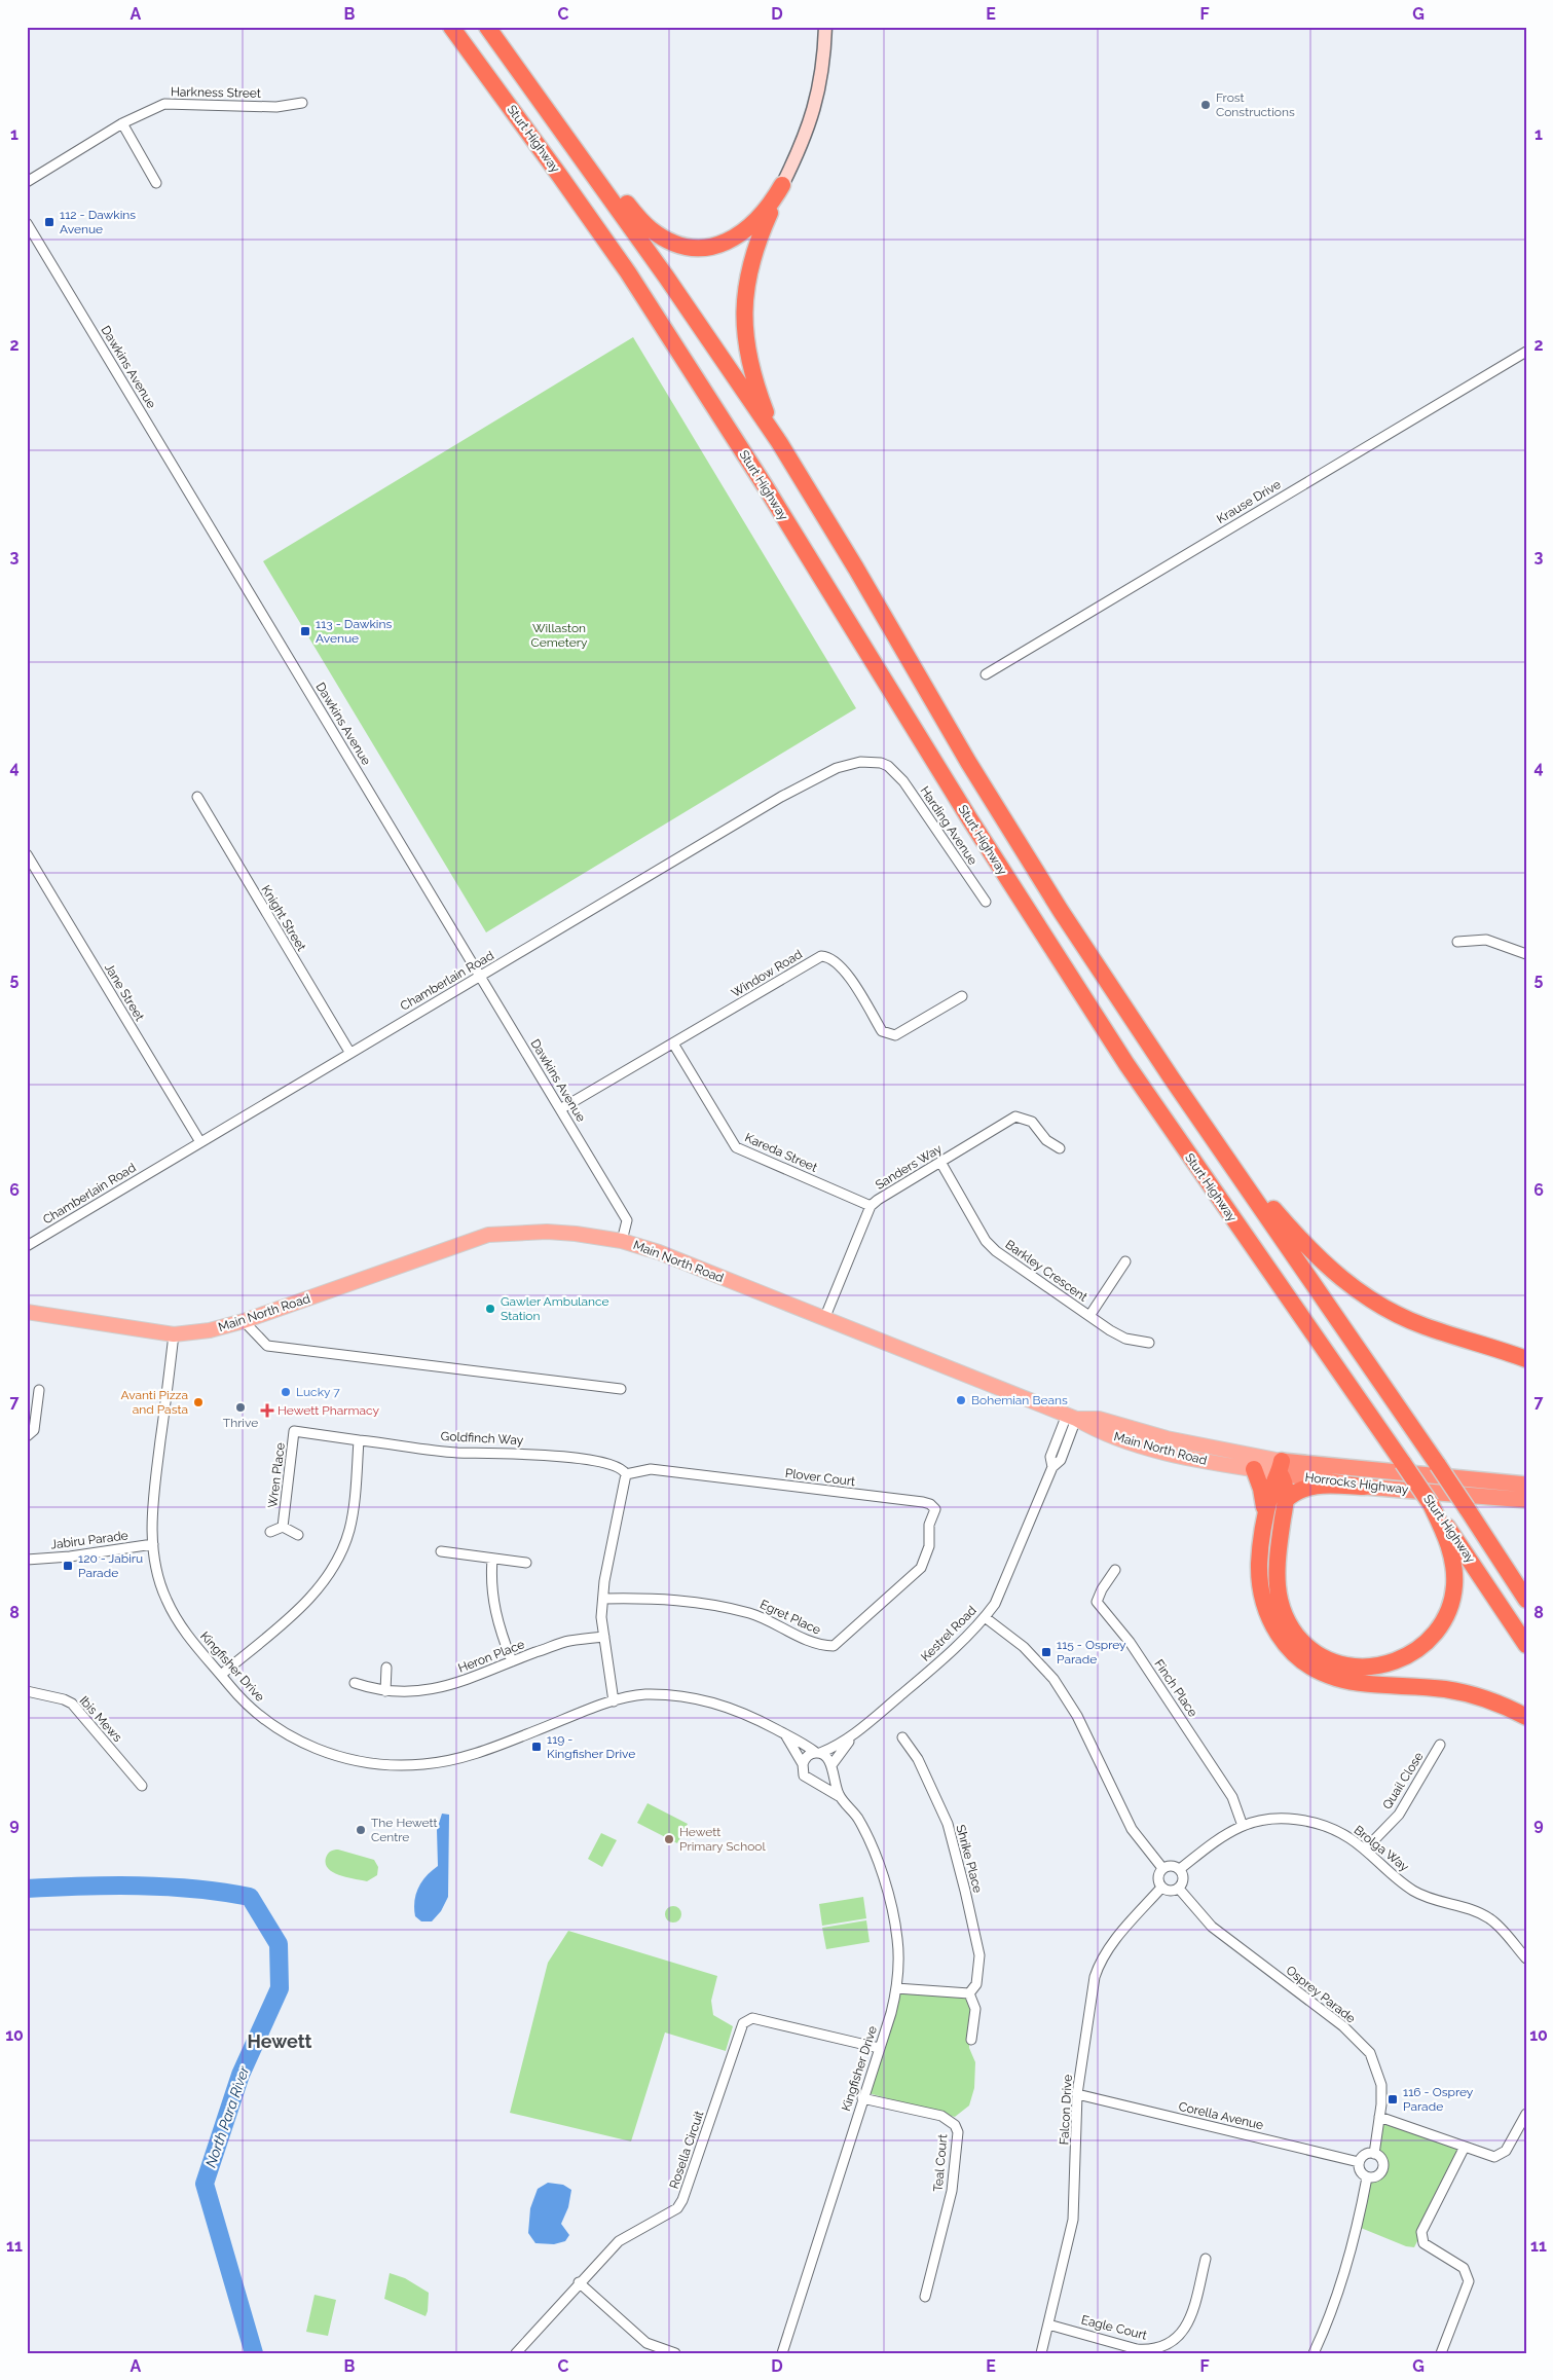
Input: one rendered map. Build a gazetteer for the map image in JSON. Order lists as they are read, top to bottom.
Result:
{
  "streets": {
    "highway": ["Sturt Highway", "Horrocks Highway"],
    "main road": ["Main North Road"],
    "street": [
      "Harkness Street",
      "Dawkins Avenue",
      "Krause Drive",
      "Harding Avenue",
      "Knight Street",
      "Window Road",
      "Chamberlain Road",
      "Jane Street",
      "Kareda Street",
      "Sanders Way",
      "Barkley Crescent",
      "Goldfinch Way",
      "Wren Place",
      "Plover Court",
      "Jabiru Parade",
      "Egret Place",
      "Kestrel Road",
      "Heron Place",
      "Kingfisher Drive",
      "Finch Place",
      "Ibis Mews",
      "Quail Close",
      "Brolga Way",
      "Shrike Place",
      "Osprey Parade",
      "Falcon Drive",
      "Corella Avenue",
      "Rosella Circuit",
      "Teal Court",
      "Eagle Court"
    ]
  },
  "crossings": [
    ["Dawkins Avenue", "Window Road"],
    ["Dawkins Avenue", "Chamberlain Road"],
    ["Dawkins Avenue", "Main North Road"],
    ["Harding Avenue", "Chamberlain Road"],
    ["Knight Street", "Chamberlain Road"],
    ["Window Road", "Kareda Street"],
    ["Chamberlain Road", "Jane Street"],
    ["Kareda Street", "Sanders Way"],
    ["Sanders Way", "Main North Road"],
    ["Sanders Way", "Barkley Crescent"],
    ["Main North Road", "Horrocks Highway"],
    ["Main North Road", "Kestrel Road"],
    ["Main North Road", "Kingfisher Drive"],
    ["Goldfinch Way", "Wren Place"],
    ["Goldfinch Way", "Plover Court"],
    ["Plover Court", "Egret Place"],
    ["Jabiru Parade", "Kingfisher Drive"],
    ["Kestrel Road", "Kingfisher Drive"],
    ["Kingfisher Drive", "Rosella Circuit"],
    ["Kingfisher Drive", "Teal Court"],
    ["Finch Place", "Brolga Way"],
    ["Quail Close", "Brolga Way"],
    ["Brolga Way", "Osprey Parade"],
    ["Brolga Way", "Falcon Drive"],
    ["Osprey Parade", "Falcon Drive"],
    ["Osprey Parade", "Corella Avenue"],
    ["Falcon Drive", "Corella Avenue"],
    ["Falcon Drive", "Eagle Court"]
  ],
  "districts": ["Hewett"],
  "water": ["North Para River"],
  "parks": ["Willaston Cemetery"],
  "places": {
    "other": [
      "Frost Constructions",
      "Gawler Ambulance Station",
      "Lucky 7",
      "Bohemian Beans",
      "Avanti Pizza and Pasta",
      "Thrive",
      "The Hewett Centre",
      "Hewett Primary School"
    ],
    "transit": [
      "112 - Dawkins Avenue",
      "113 - Dawkins Avenue",
      "120 - Jabiru Parade",
      "115 - Osprey Parade",
      "119 - Kingfisher Drive",
      "116 - Osprey Parade"
    ],
    "health": ["Hewett Pharmacy"]
  },
  "grid": {
    "columns": [
      "A",
      "B",
      "C",
      "D",
      "E",
      "F",
      "G"
    ],
    "rows": [
      "1",
      "2",
      "3",
      "4",
      "5",
      "6",
      "7",
      "8",
      "9",
      "10",
      "11"
    ]
  }
}
